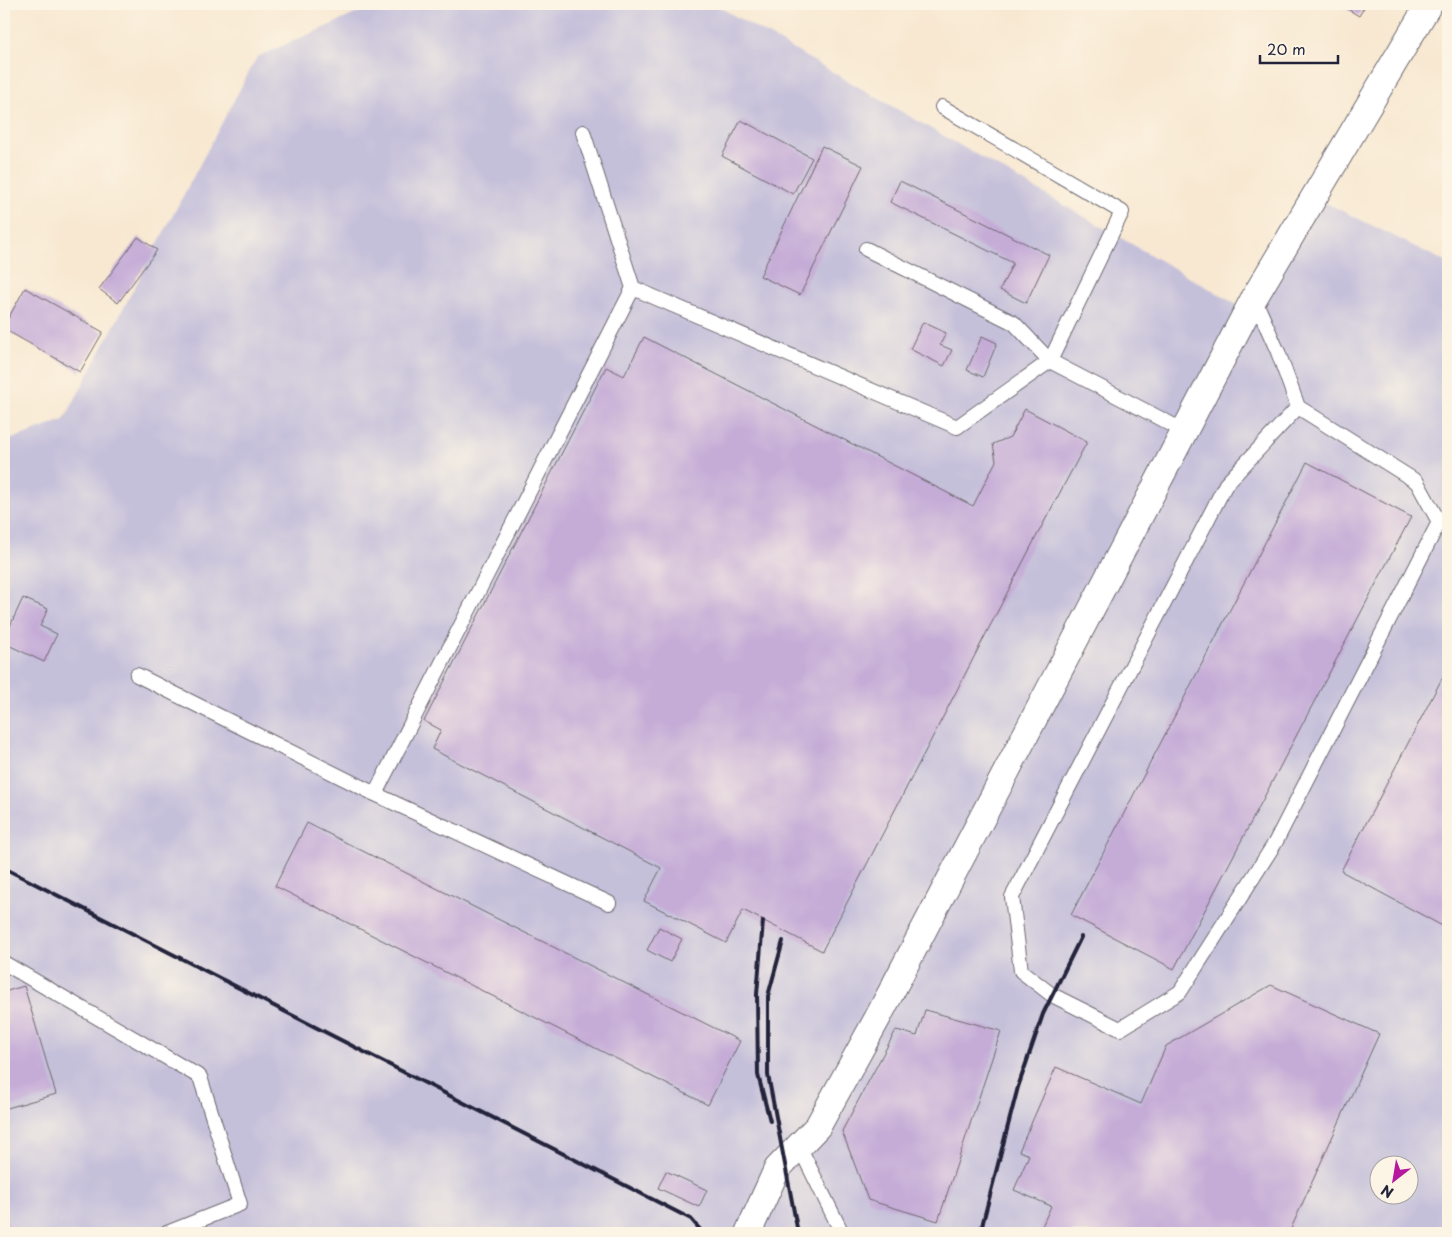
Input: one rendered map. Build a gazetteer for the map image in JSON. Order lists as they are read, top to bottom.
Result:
{
  "scale_bar": "20 m",
  "north": "bottom left"
}
